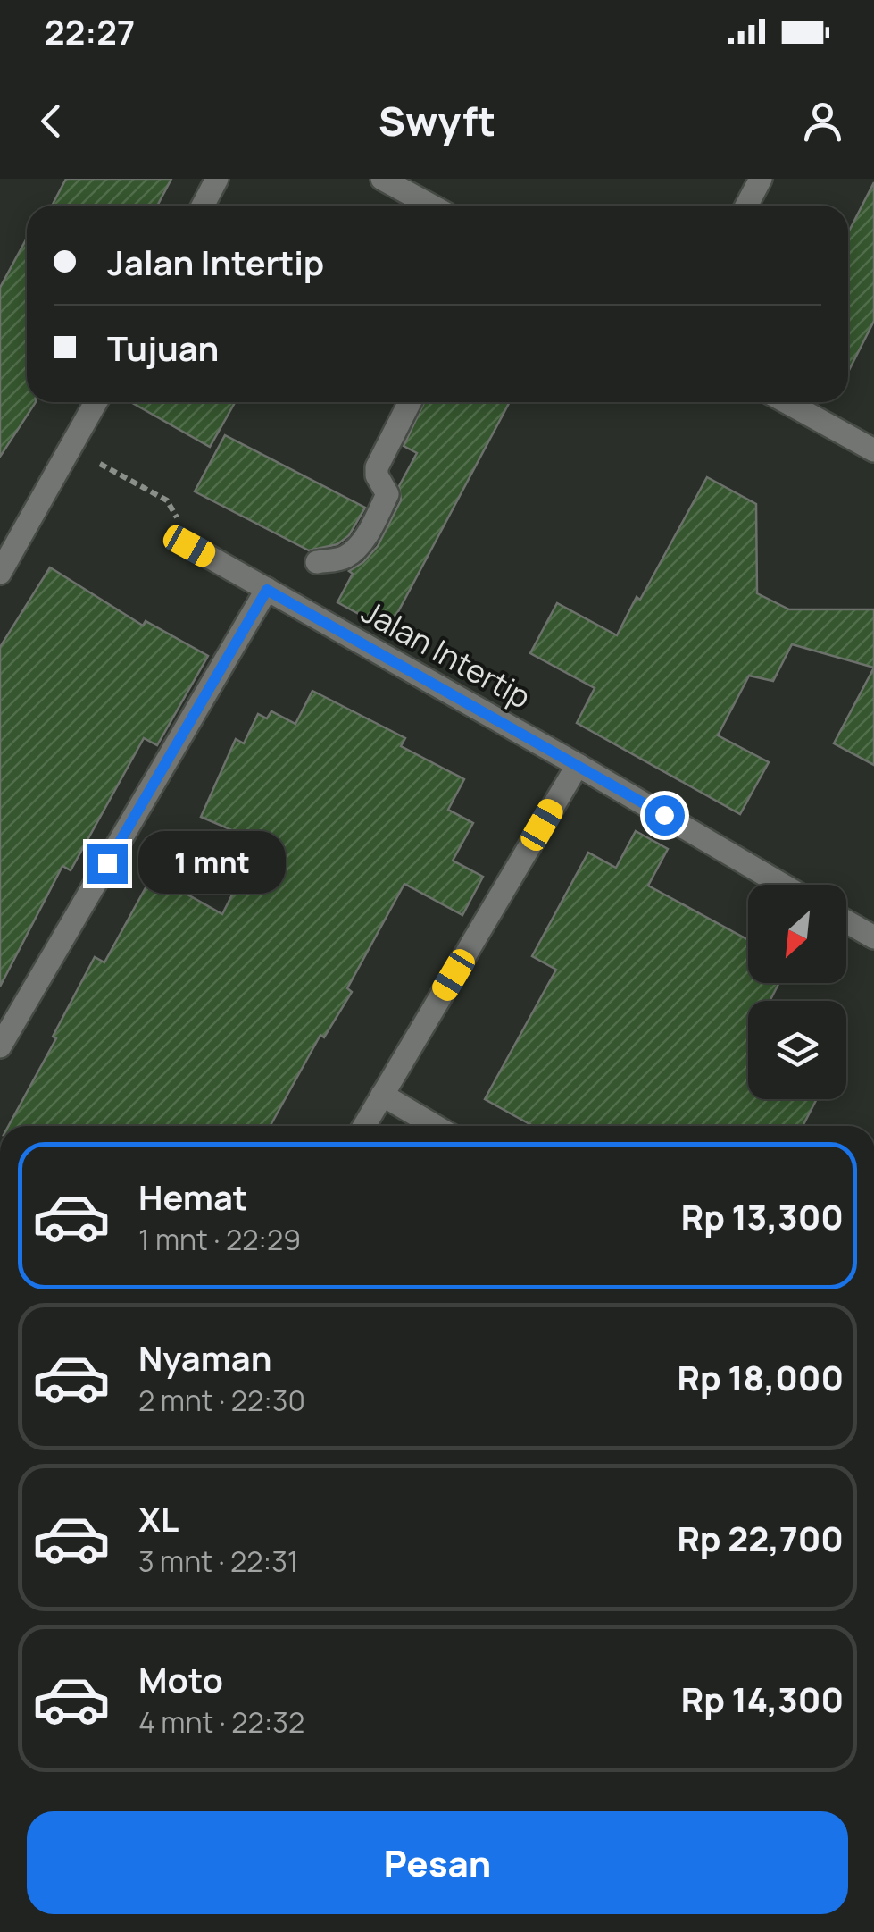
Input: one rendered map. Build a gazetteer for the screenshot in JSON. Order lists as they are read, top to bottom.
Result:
{
  "streets": {
    "street": ["Jalan Intertip"]
  },
  "north": "bottom left",
  "page": {
    "status": "22:27",
    "header": "Swyft",
    "banner": ["Jalan Intertip", "Tujuan"],
    "bubble": "1 mnt",
    "list": [
      {
        "name": "Hemat",
        "note": "1 mnt · 22:29",
        "value": "Rp 13,300"
      },
      {
        "name": "Nyaman",
        "note": "2 mnt · 22:30",
        "value": "Rp 18,000"
      },
      {
        "name": "XL",
        "note": "3 mnt · 22:31",
        "value": "Rp 22,700"
      },
      {
        "name": "Moto",
        "note": "4 mnt · 22:32",
        "value": "Rp 14,300"
      }
    ],
    "buttons": "Pesan"
  }
}
